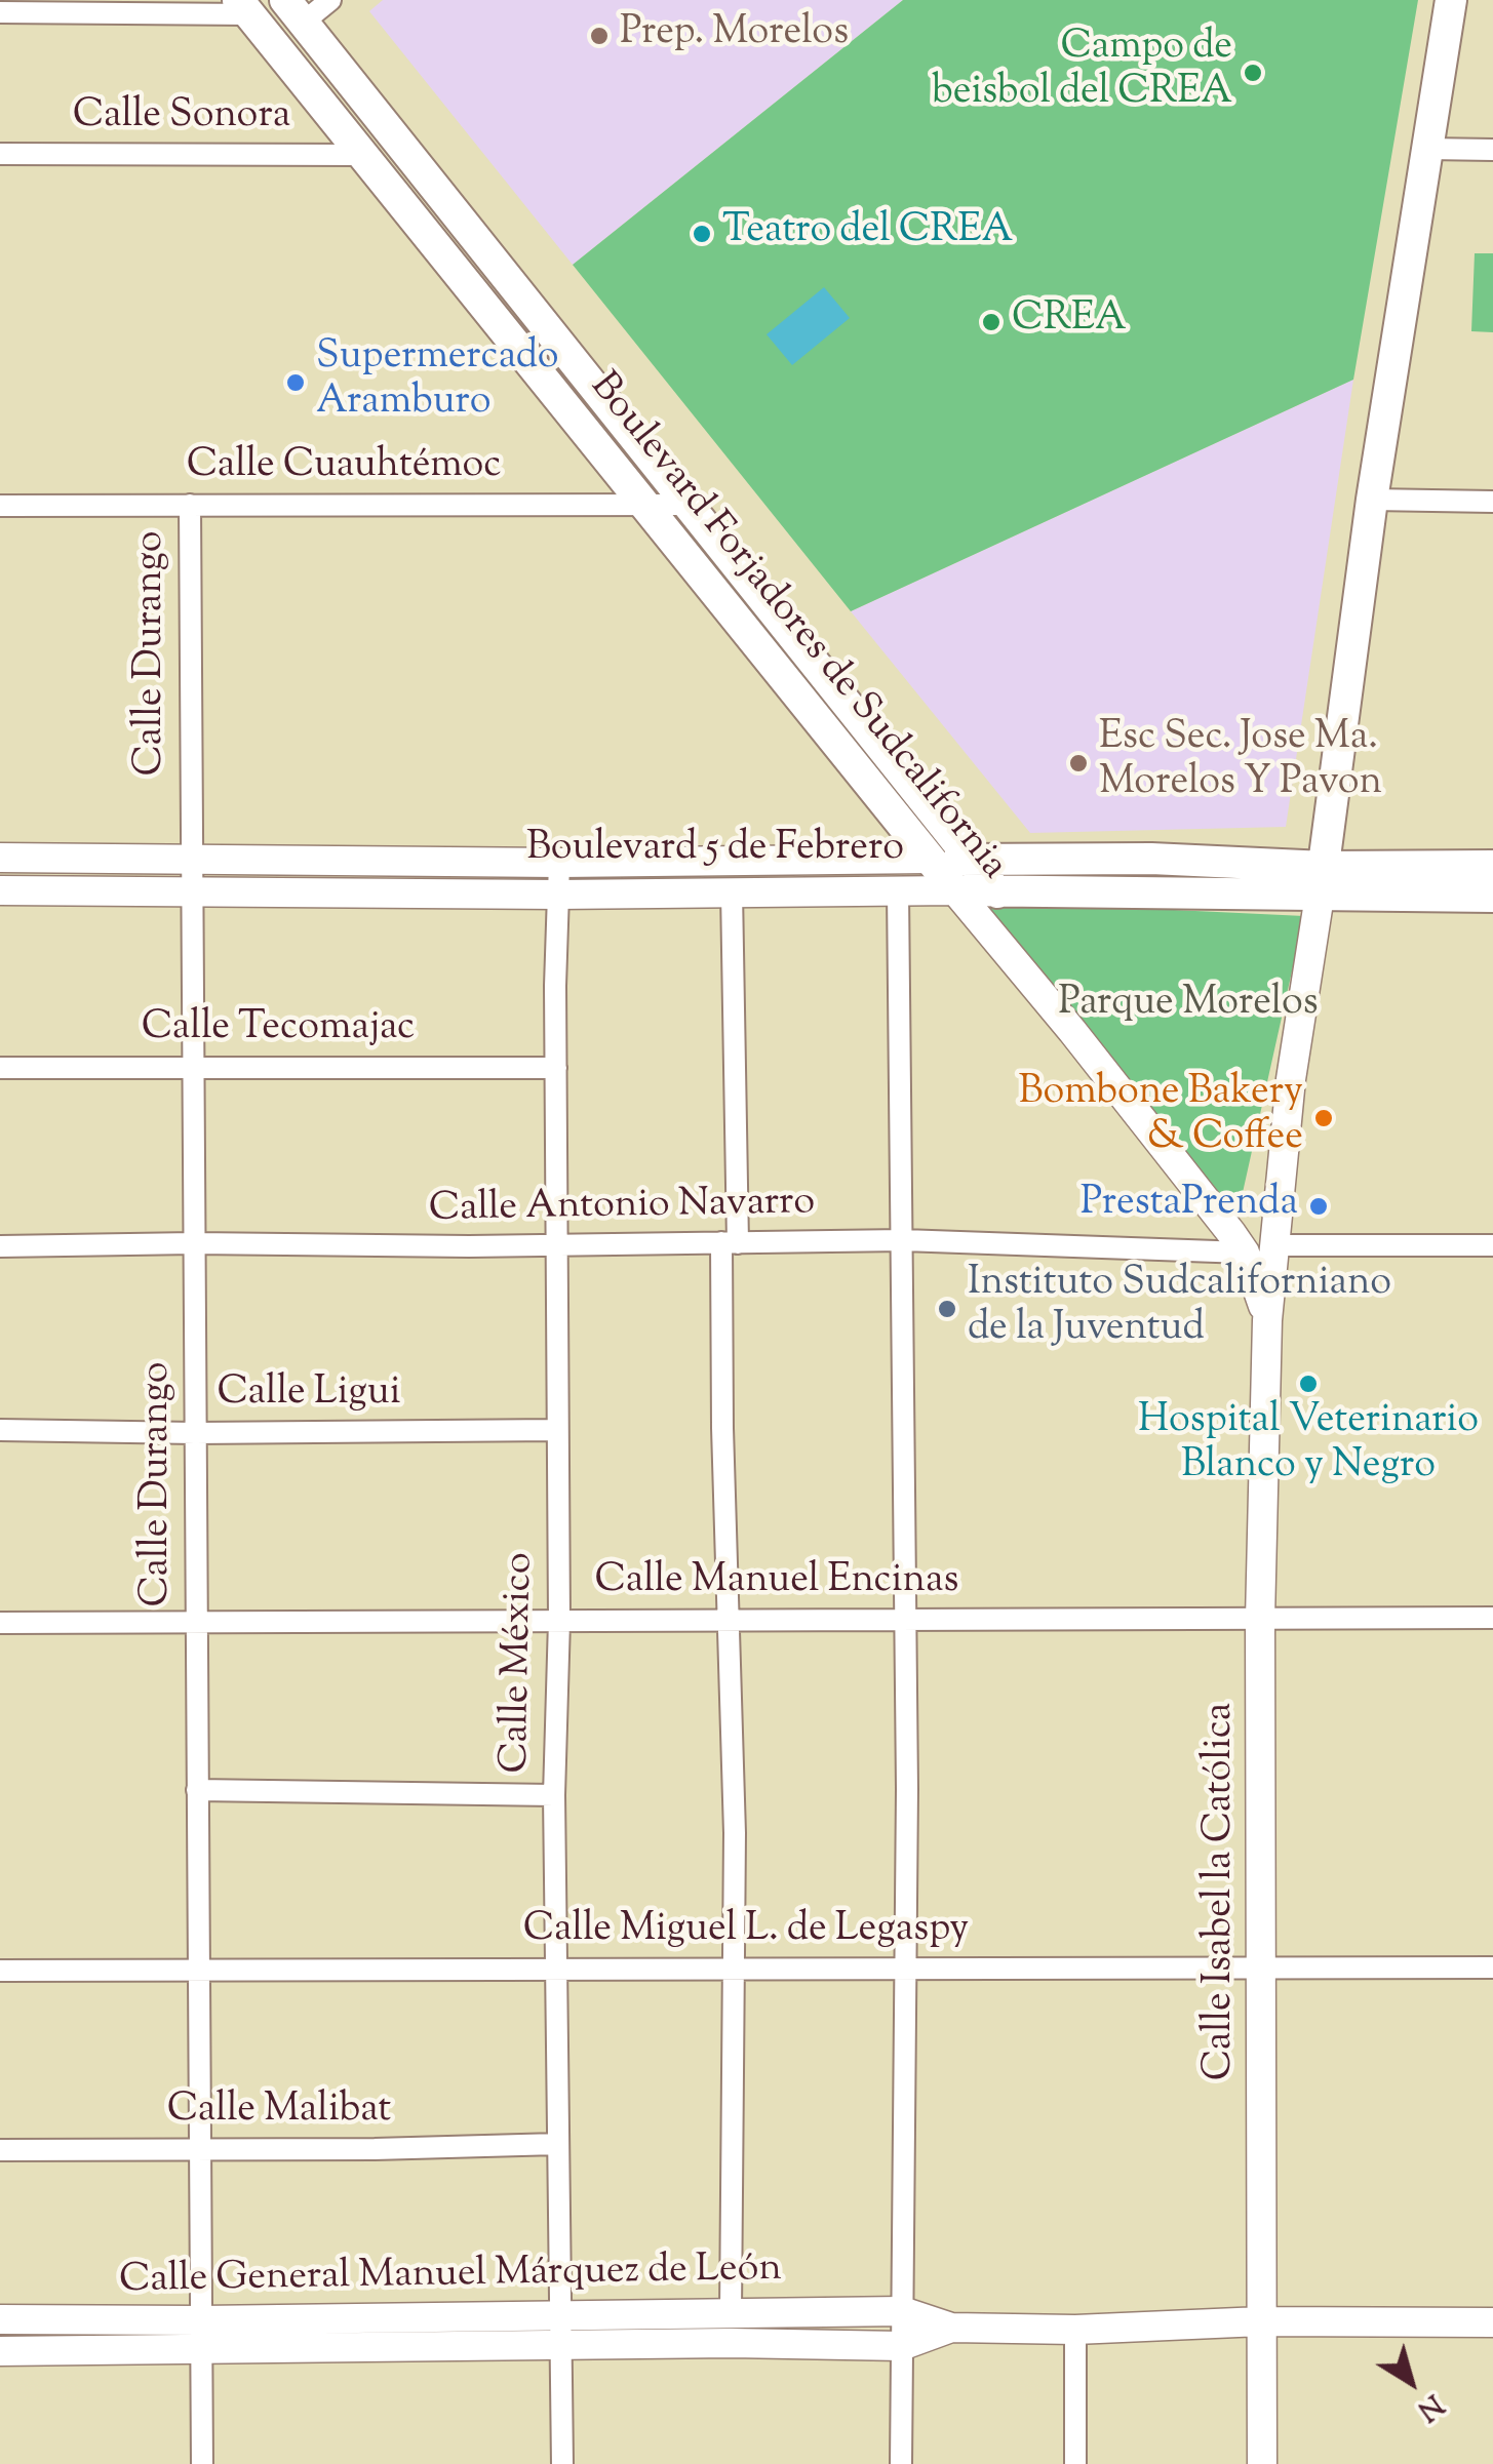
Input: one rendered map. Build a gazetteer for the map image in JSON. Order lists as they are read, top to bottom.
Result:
{
  "streets": {
    "main road": ["Boulevard Forjadores de Sudcalifornia", "Boulevard 5 de Febrero"],
    "street": [
      "Calle Sonora",
      "Calle Cuauhtémoc",
      "Calle Durango",
      "Calle Tecomajac",
      "Calle Antonio Navarro",
      "Calle Ligui",
      "Calle Manuel Encinas",
      "Calle México",
      "Calle Isabel la Católica",
      "Calle Miguel L. de Legaspy",
      "Calle Malibat",
      "Calle General Manuel Márquez de León"
    ]
  },
  "crossings": [
    ["Calle Sonora", "Boulevard Forjadores de Sudcalifornia"],
    ["Calle Cuauhtémoc", "Boulevard Forjadores de Sudcalifornia"],
    ["Calle Cuauhtémoc", "Calle Durango"],
    ["Boulevard Forjadores de Sudcalifornia", "Boulevard 5 de Febrero"],
    ["Boulevard Forjadores de Sudcalifornia", "Calle Antonio Navarro"],
    ["Boulevard Forjadores de Sudcalifornia", "Calle Isabel la Católica"],
    ["Calle Durango", "Boulevard 5 de Febrero"],
    ["Calle Durango", "Calle Tecomajac"],
    ["Calle Durango", "Calle Antonio Navarro"],
    ["Calle Durango", "Calle Ligui"],
    ["Calle Durango", "Calle Manuel Encinas"],
    ["Calle Durango", "Calle Miguel L. de Legaspy"],
    ["Calle Durango", "Calle Malibat"],
    ["Calle Durango", "Calle General Manuel Márquez de León"],
    ["Boulevard 5 de Febrero", "Calle México"],
    ["Boulevard 5 de Febrero", "Calle Isabel la Católica"],
    ["Calle Tecomajac", "Calle México"],
    ["Calle Antonio Navarro", "Calle México"],
    ["Calle Ligui", "Calle México"],
    ["Calle Manuel Encinas", "Calle México"],
    ["Calle Manuel Encinas", "Calle Isabel la Católica"],
    ["Calle México", "Calle Miguel L. de Legaspy"],
    ["Calle México", "Calle Malibat"],
    ["Calle México", "Calle General Manuel Márquez de León"],
    ["Calle Isabel la Católica", "Calle Miguel L. de Legaspy"]
  ],
  "parks": ["Parque Morelos"],
  "places": [
    "Prep. Morelos",
    "Campo de beisbol del CREA",
    "Teatro del CREA",
    "CREA",
    "Supermercado Aramburo",
    "Esc Sec. Jose Ma. Morelos Y Pavon",
    "Bombone Bakery & Coffee",
    "PrestaPrenda",
    "Instituto Sudcaliforniano de la Juventud",
    "Hospital Veterinario Blanco y Negro"
  ],
  "north": "bottom right"
}
